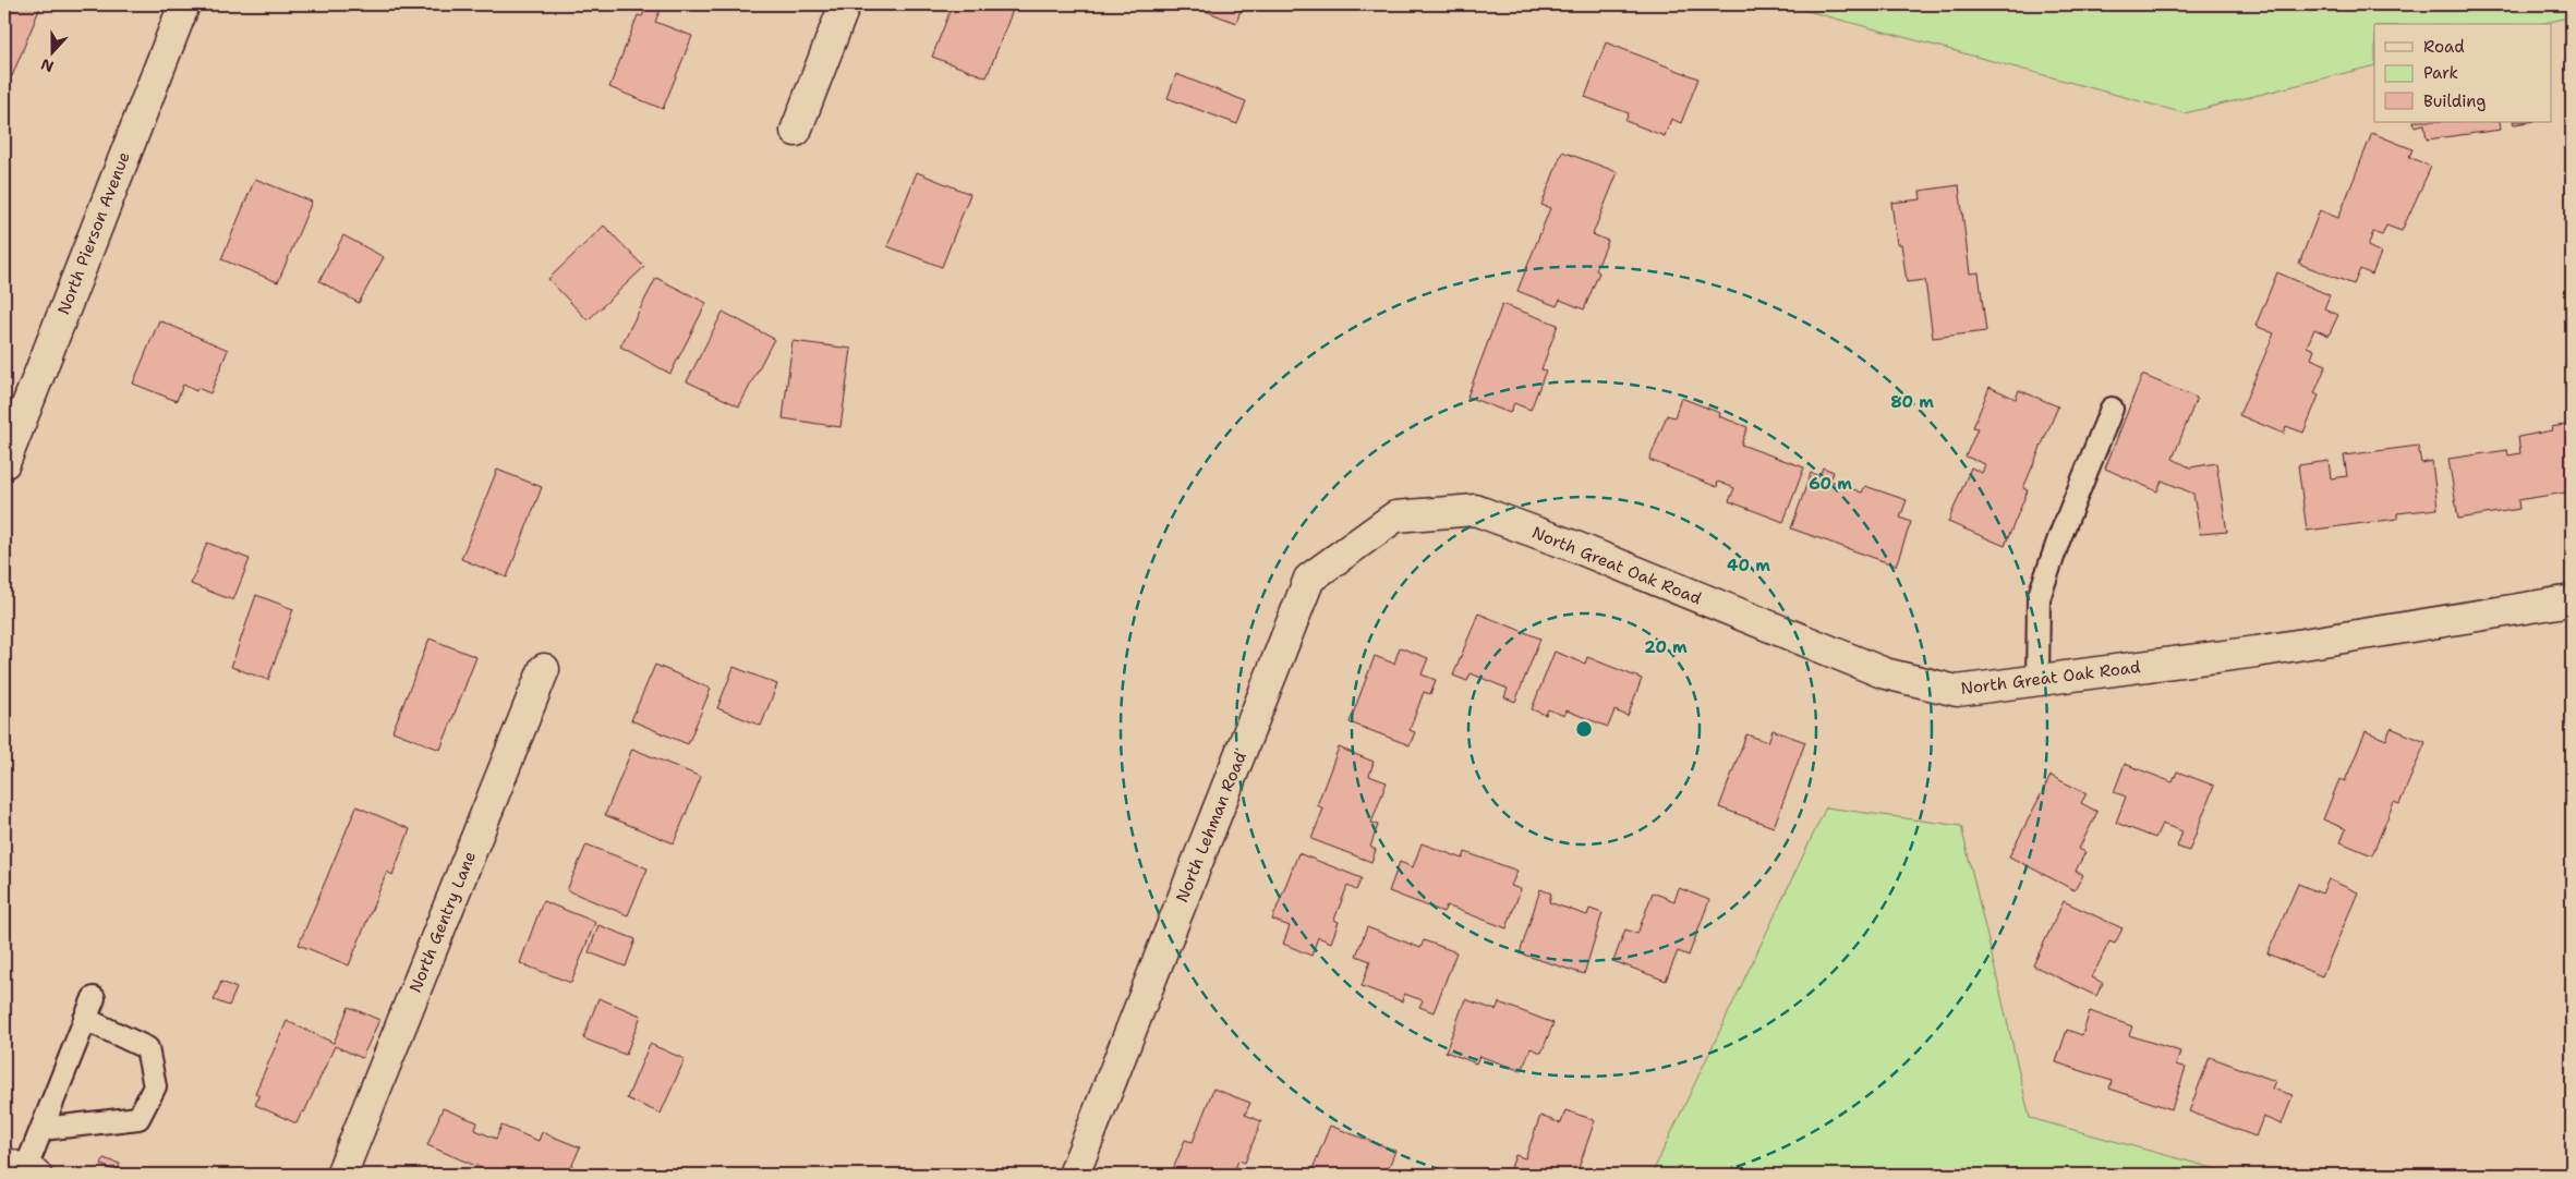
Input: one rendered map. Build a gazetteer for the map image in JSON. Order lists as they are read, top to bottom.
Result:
{
  "streets": {
    "street": [
      "North Pierson Avenue",
      "North Great Oak Road",
      "North Lehman Road",
      "North Gentry Lane"
    ]
  },
  "crossings": [
    ["North Great Oak Road", "North Lehman Road"]
  ],
  "legend": ["Road", "Park", "Building"],
  "north": "bottom",
  "rings": [
    "80 m",
    "60 m",
    "40 m",
    "20 m"
  ]
}
